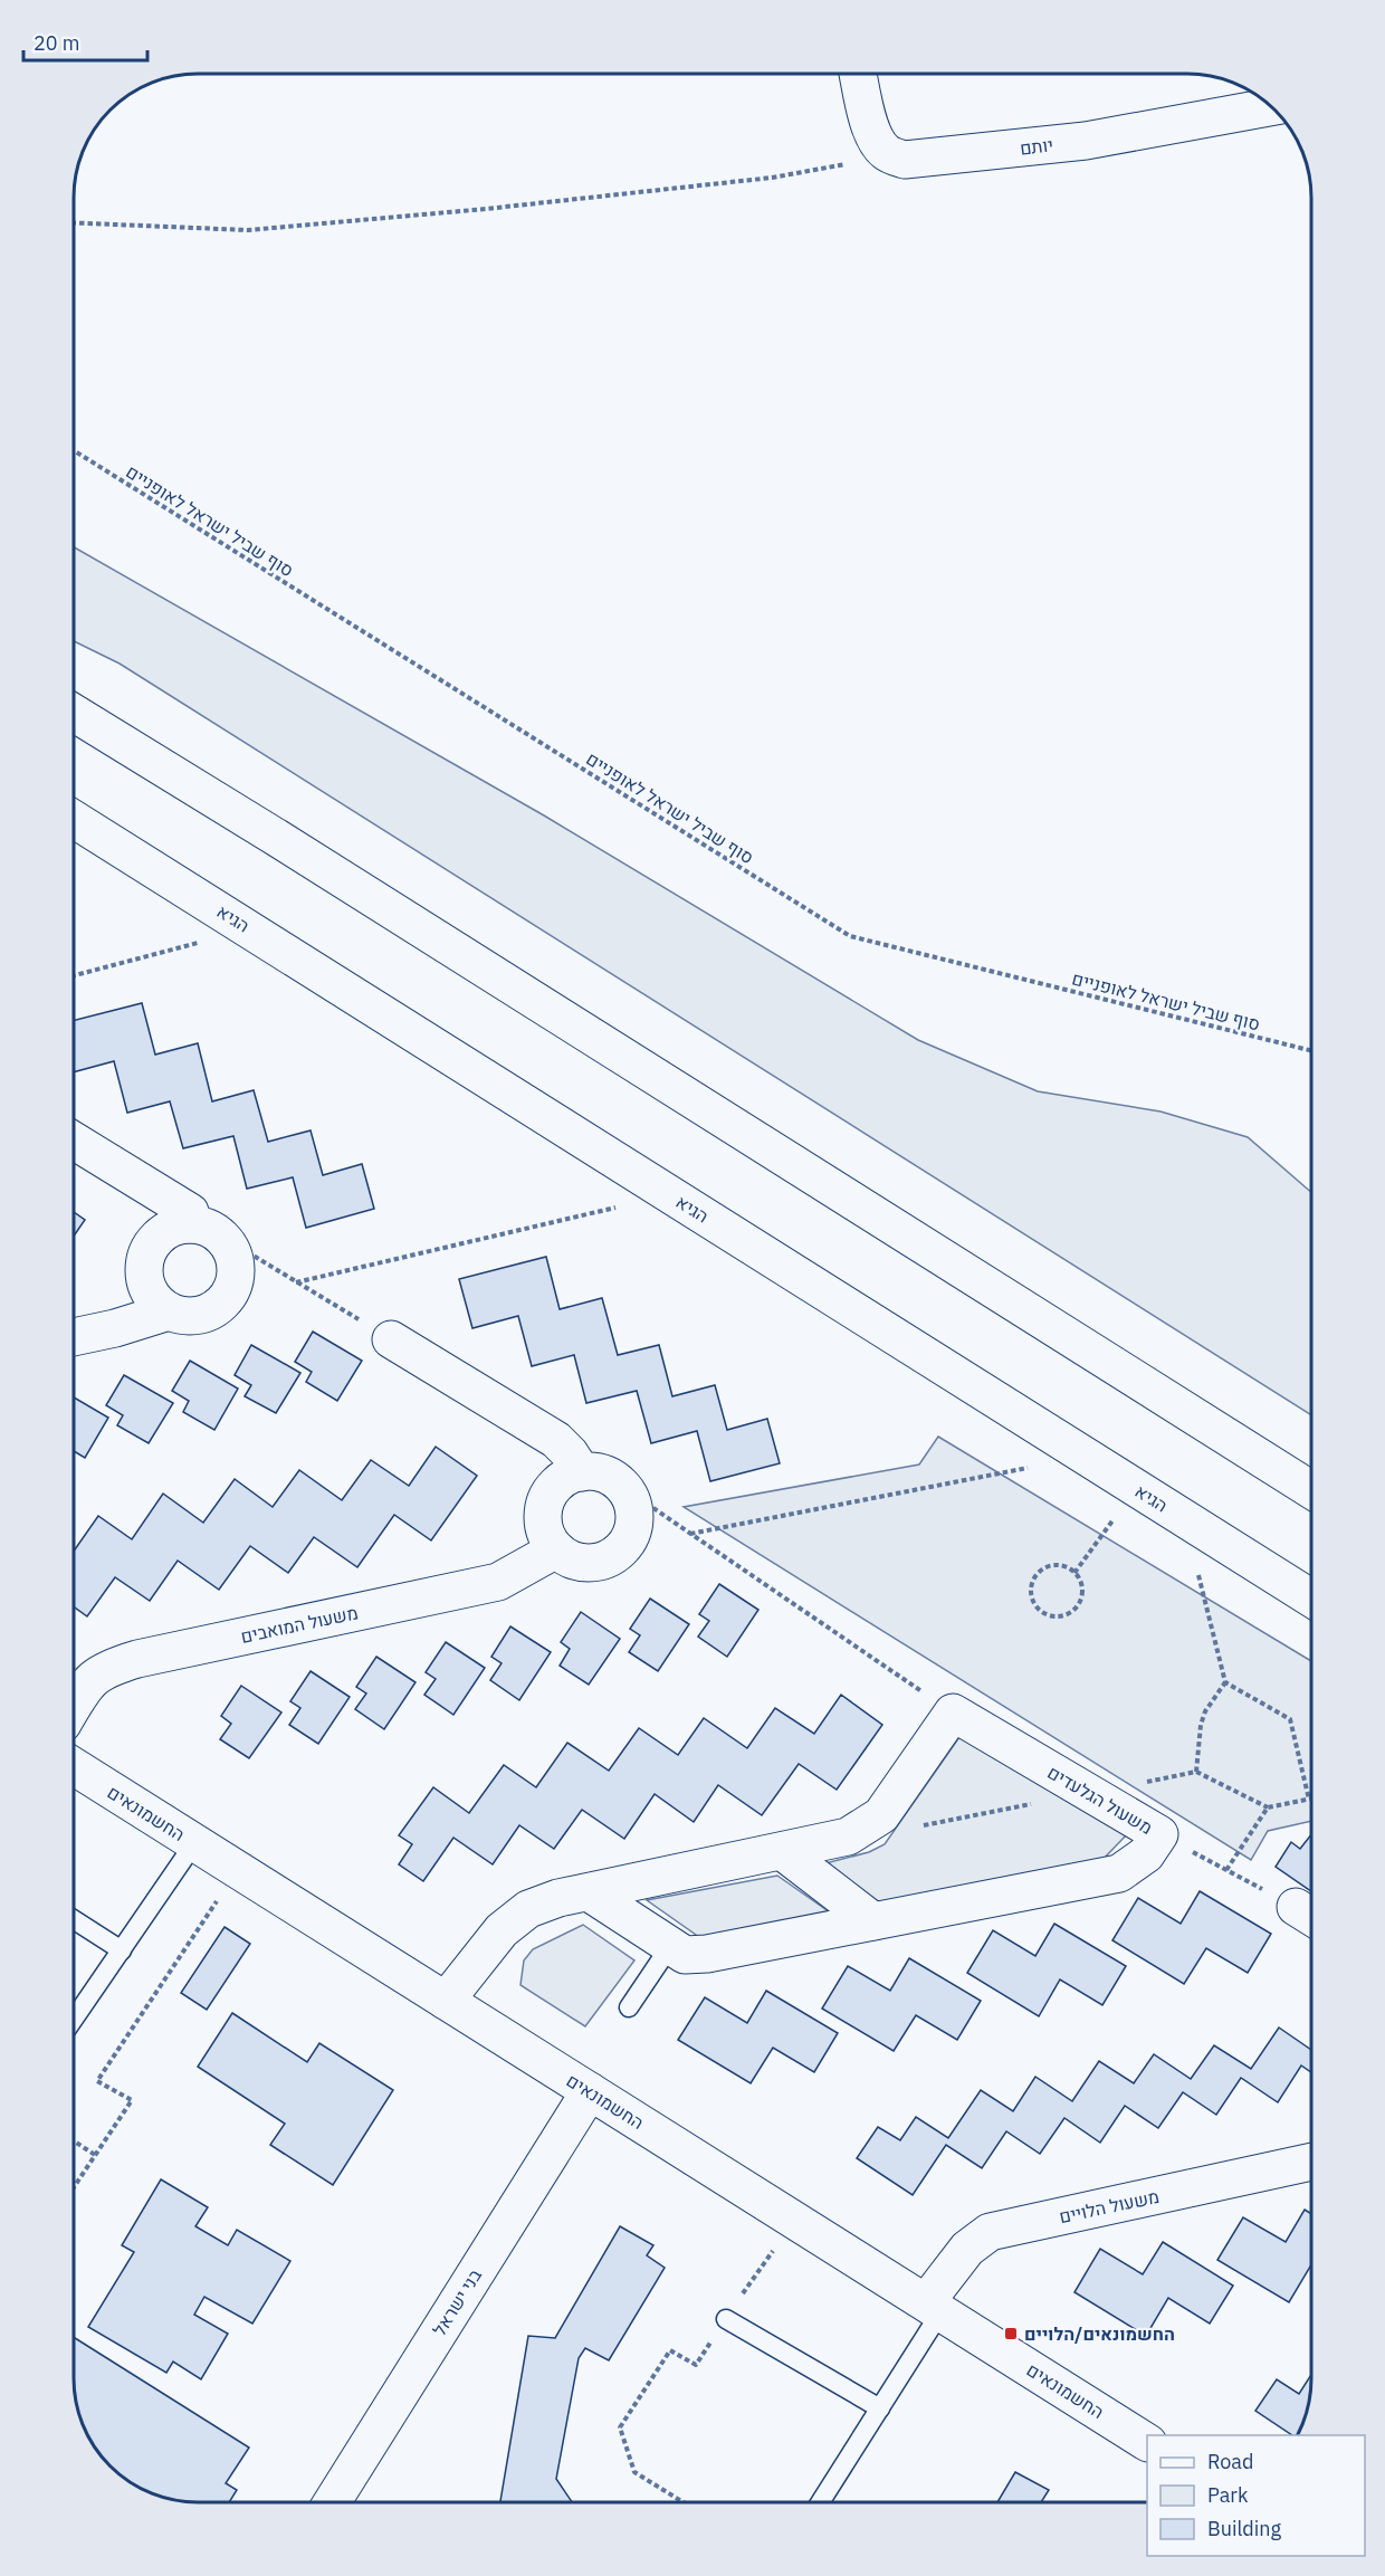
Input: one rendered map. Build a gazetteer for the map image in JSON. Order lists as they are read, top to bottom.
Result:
{
  "streets": {
    "main road": [
      "יותם",
      "הגיא",
      "משעול המואבים",
      "משעול הגלעדים",
      "החשמונאים",
      "משעול הלויים",
      "בני ישראל"
    ],
    "path": ["סוף שביל ישראל לאופניים"]
  },
  "crossings": [
    ["החשמונאים", "משעול הלויים"],
    ["החשמונאים", "בני ישראל"]
  ],
  "places": {
    "transit": ["החשמונאים/הלויים"]
  },
  "legend": ["Road", "Park", "Building"],
  "scale_bar": "20 m"
}
